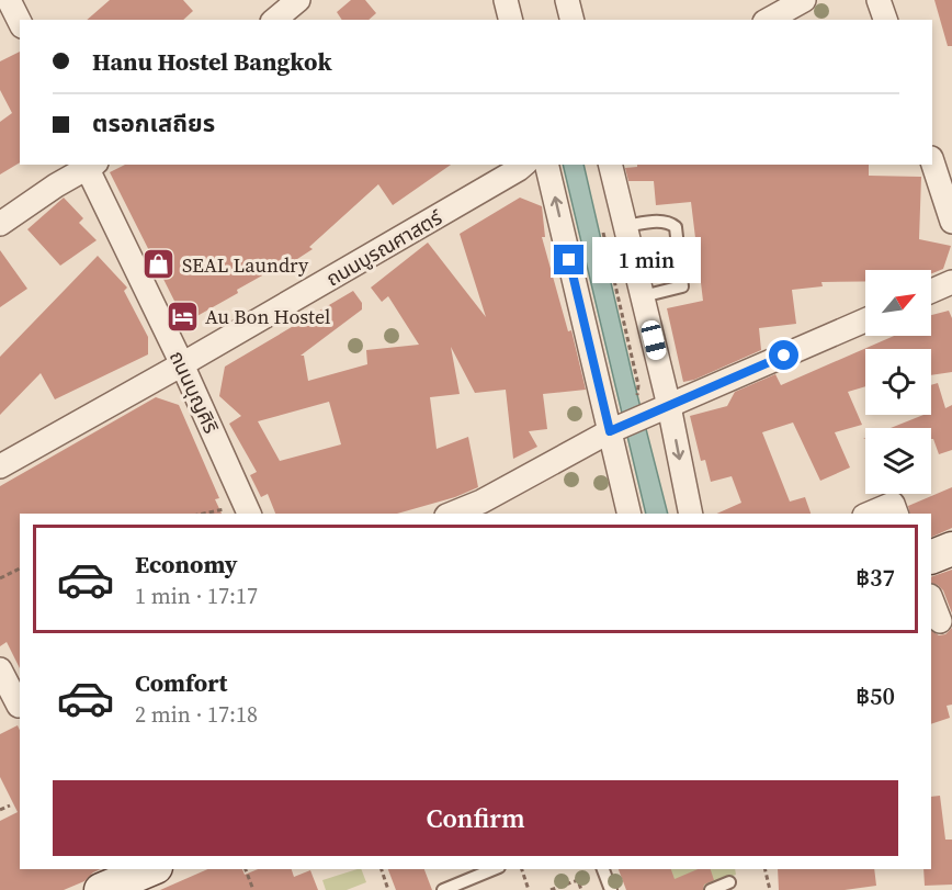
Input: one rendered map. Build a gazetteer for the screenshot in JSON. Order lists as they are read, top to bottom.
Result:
{
  "streets": {
    "street": ["ถนนบูรณศาสตร์", "ถนนบุญศิริ"]
  },
  "crossings": [
    ["ถนนบูรณศาสตร์", "ถนนบุญศิริ"]
  ],
  "places": {
    "shop": ["SEAL Laundry"],
    "hotel": ["Au Bon Hostel"]
  },
  "north": "top right",
  "page": {
    "banner": ["Hanu Hostel Bangkok", "ตรอกเสถียร"],
    "bubble": "1 min",
    "list": [
      {
        "name": "Economy",
        "note": "1 min · 17:17",
        "value": "฿37"
      },
      {
        "name": "Comfort",
        "note": "2 min · 17:18",
        "value": "฿50"
      }
    ],
    "buttons": "Confirm"
  }
}
